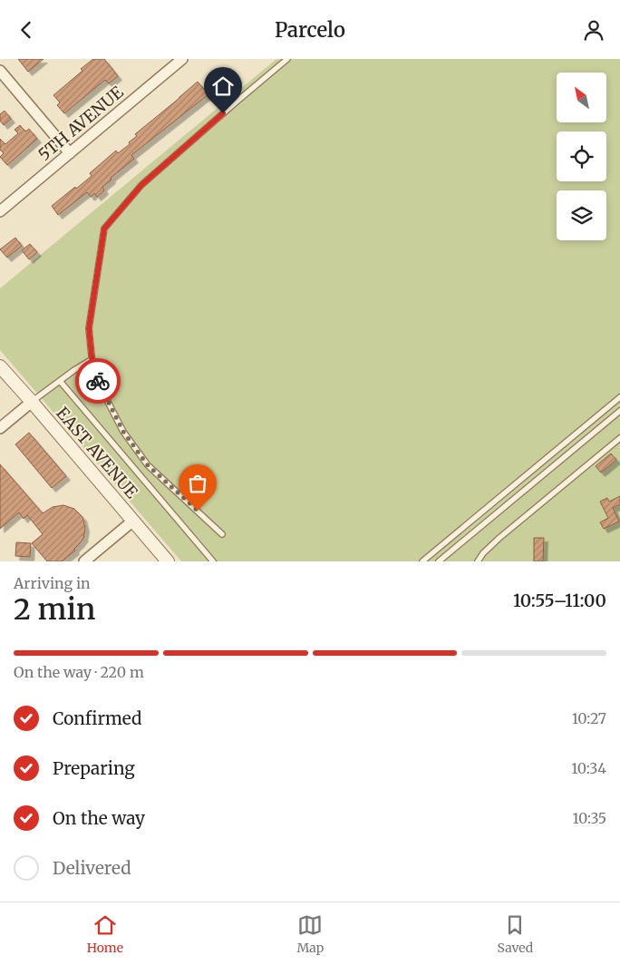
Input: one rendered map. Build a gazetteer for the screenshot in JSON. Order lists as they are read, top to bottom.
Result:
{
  "streets": {
    "street": ["5TH AVENUE", "EAST AVENUE"]
  },
  "north": "top left",
  "page": {
    "header": "Parcelo",
    "heading": ["2 min", "Arriving in", "10:55–11:00"],
    "bar": "On the way · 220 m",
    "list": [
      ["Confirmed", "10:27"],
      ["Preparing", "10:34"],
      ["On the way", "10:35"],
      "Delivered"
    ],
    "tabs": ["Home", "Map", "Saved"]
  }
}
